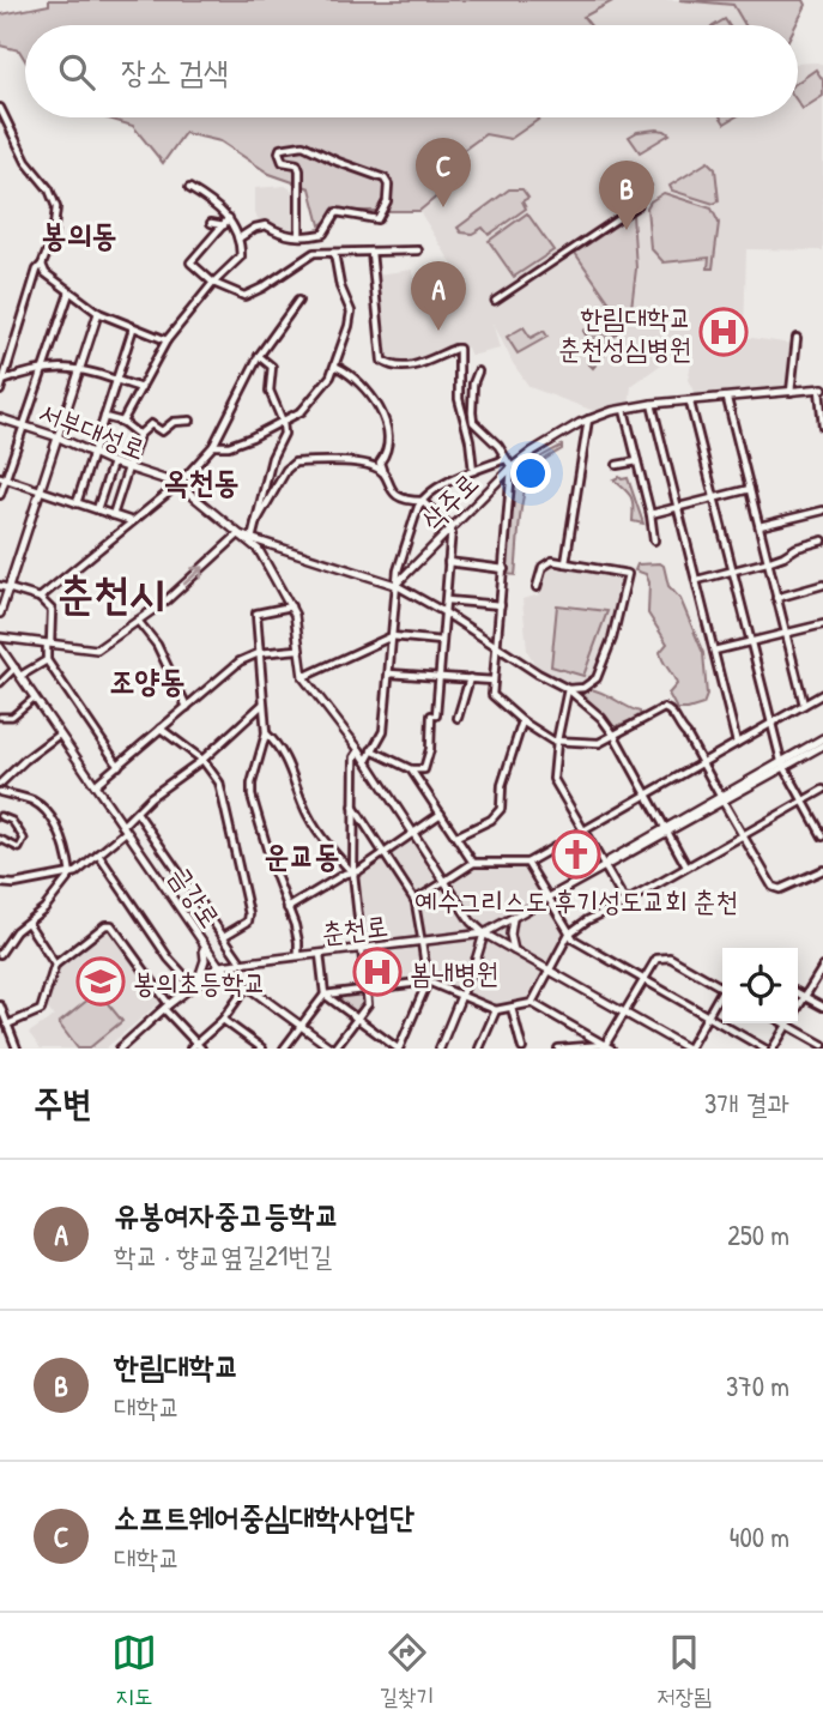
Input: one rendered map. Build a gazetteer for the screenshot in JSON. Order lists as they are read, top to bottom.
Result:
{
  "streets": {
    "street": [
      "서부대성로",
      "삭주로",
      "금강로",
      "춘천로"
    ]
  },
  "crossings": [
    ["서부대성로", "춘천로"],
    ["금강로", "춘천로"]
  ],
  "districts": [
    "봉의동",
    "옥천동",
    "춘천시",
    "조양동",
    "운교동"
  ],
  "places": {
    "hospital": ["한림대학교 춘천성심병원", "봄내병원"],
    "church": ["예수그리스도 후기성도교회 춘천"],
    "school or university": ["봉의초등학교"]
  },
  "page": {
    "search": "장소 검색",
    "pins": ["C", "B", "A"],
    "heading": ["주변", "3개 결과"],
    "list": [
      {
        "mark": "A",
        "name": "유봉여자중고등학교",
        "note": "학교 · 향교옆길21번길",
        "value": "250 m"
      },
      {
        "mark": "B",
        "name": "한림대학교",
        "note": "대학교",
        "value": "370 m"
      },
      {
        "mark": "C",
        "name": "소프트웨어중심대학사업단",
        "note": "대학교",
        "value": "400 m"
      }
    ],
    "nav": ["지도", "길찾기", "저장됨"]
  }
}
